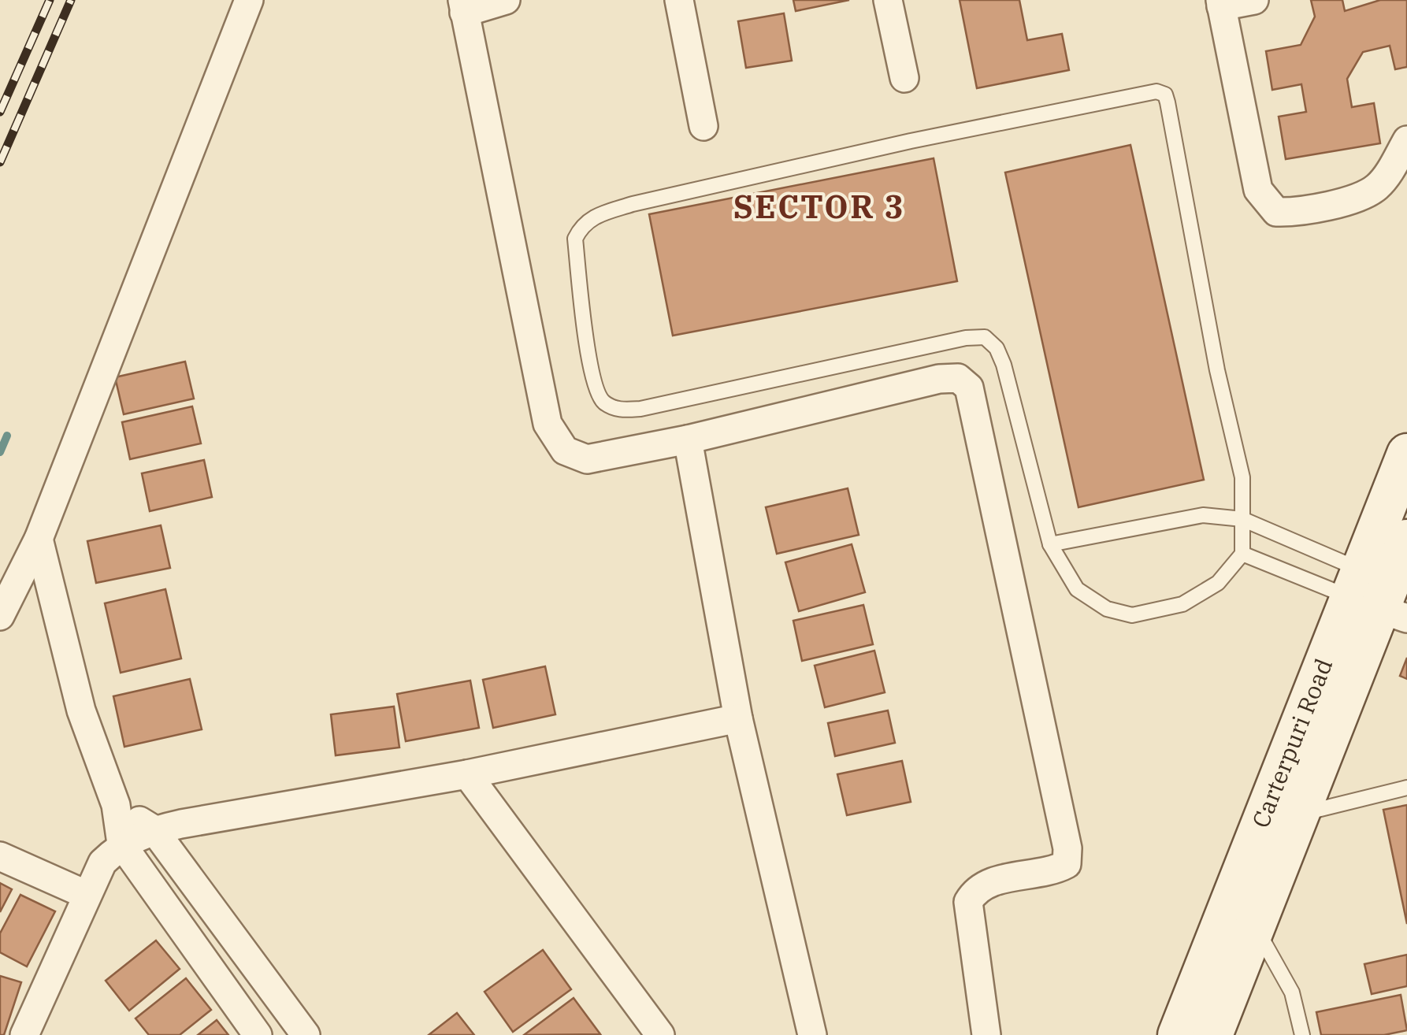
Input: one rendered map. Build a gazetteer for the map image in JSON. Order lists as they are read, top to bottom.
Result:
{
  "streets": {
    "main road": ["Carterpuri Road"]
  },
  "districts": ["SECTOR 3"]
}
